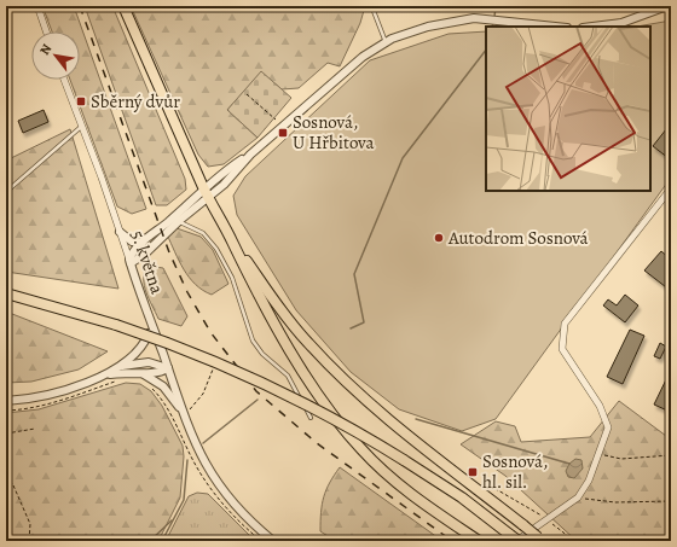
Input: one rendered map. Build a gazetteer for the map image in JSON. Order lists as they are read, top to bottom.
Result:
{
  "streets": {
    "street": ["5. května"]
  },
  "places": {
    "transit": ["Sběrný dvůr", "Sosnová, U Hřbitova", "Sosnová, hl. sil."],
    "other": ["Autodrom Sosnová"]
  },
  "north": "top left"
}
